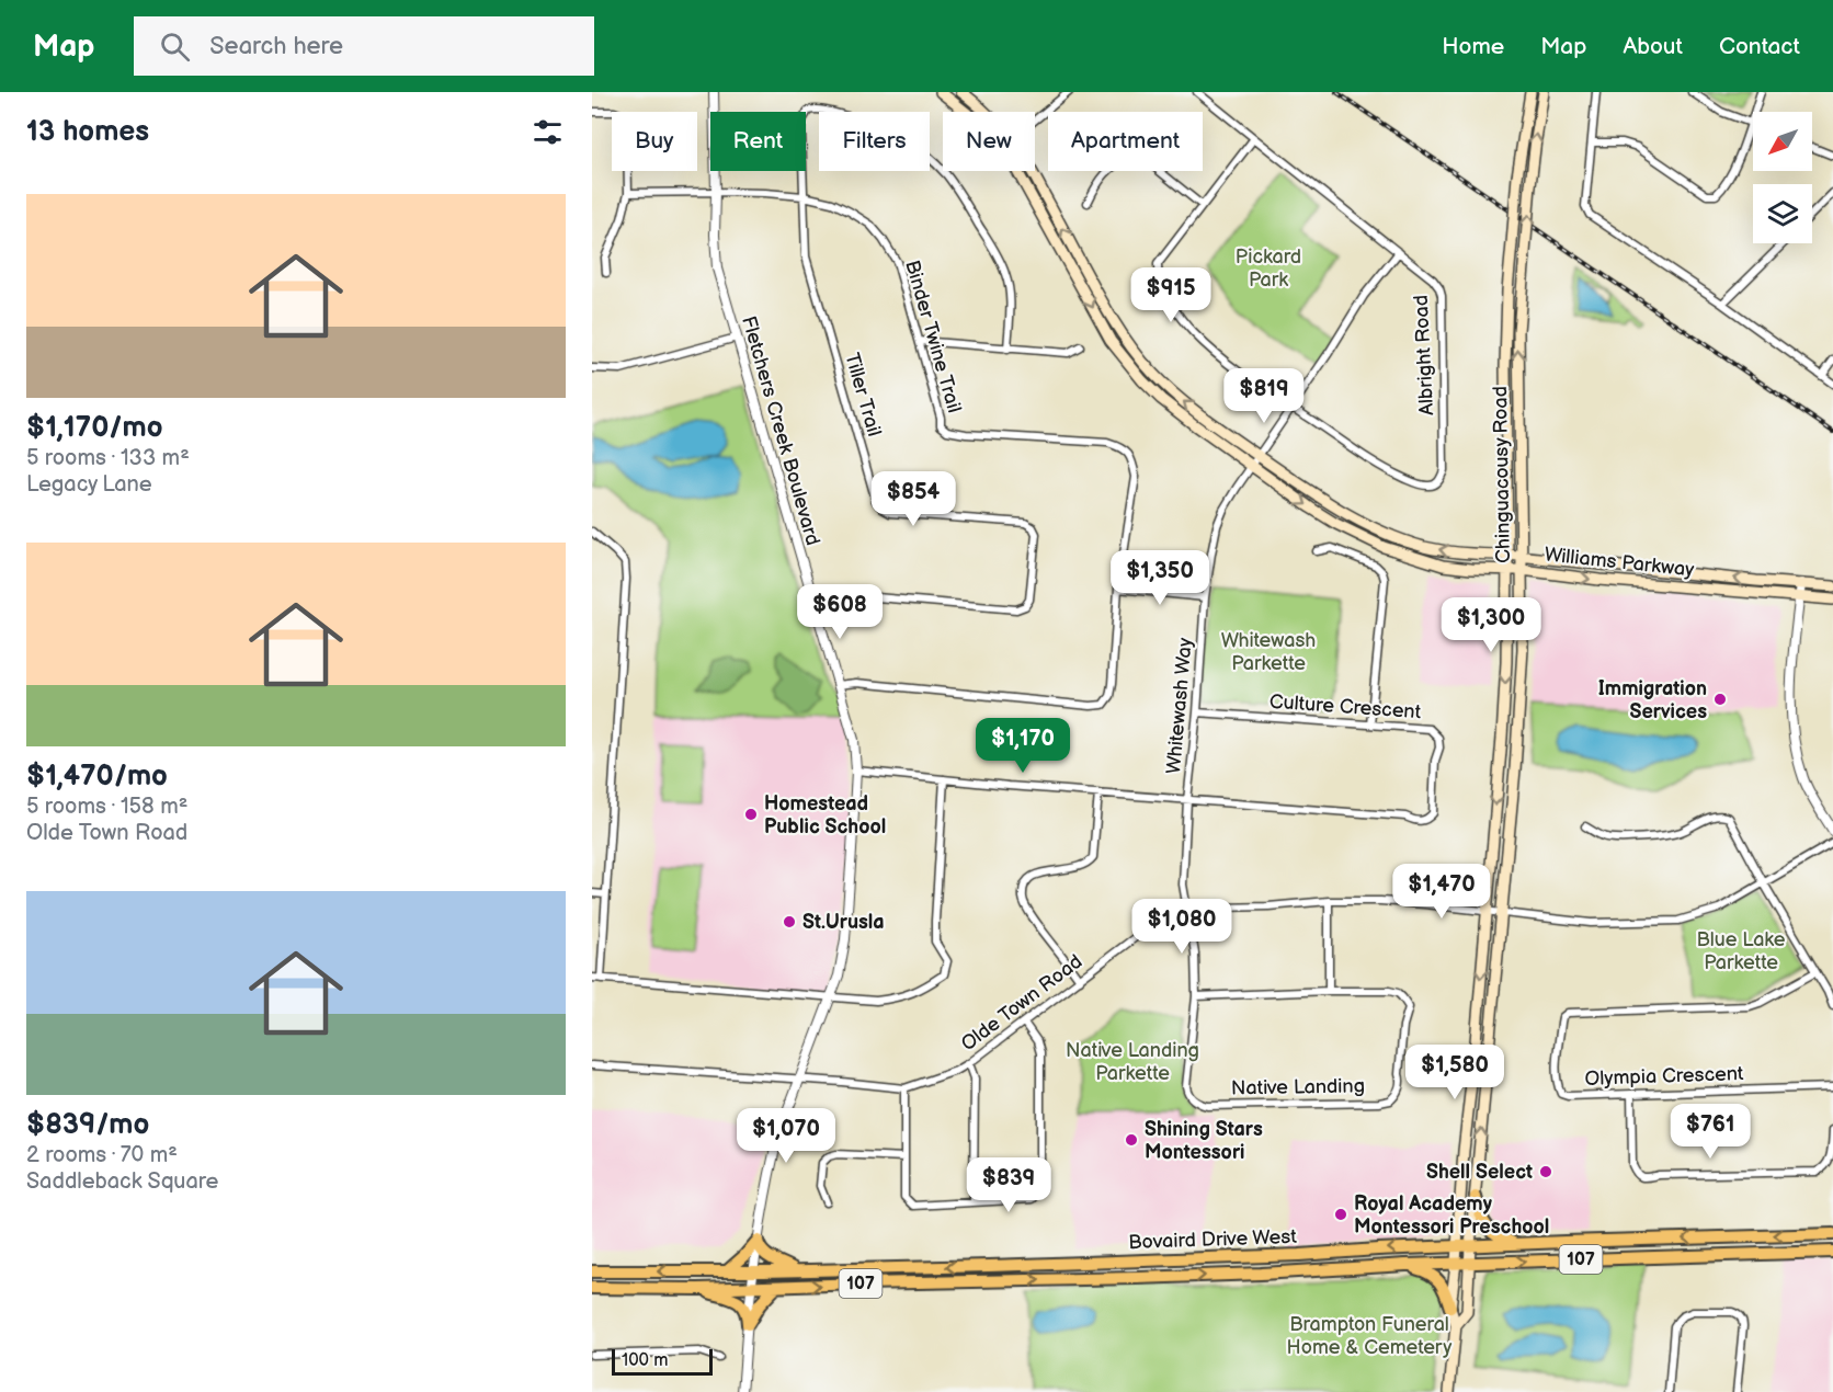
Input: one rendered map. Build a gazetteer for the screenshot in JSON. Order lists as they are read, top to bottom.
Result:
{
  "streets": {
    "main road": [
      "Chinguacousy Road",
      "Williams Parkway",
      "Bovaird Drive West",
      "107"
    ],
    "street": [
      "Binder Twine Trail",
      "Albright Road",
      "Tiller Trail",
      "Fletchers Creek Boulevard",
      "Whitewash Way",
      "Culture Crescent",
      "Olde Town Road",
      "Olympia Crescent",
      "Native Landing"
    ]
  },
  "crossings": [
    ["Binder Twine Trail", "Tiller Trail"],
    ["Binder Twine Trail", "Fletchers Creek Boulevard"],
    ["Albright Road", "Whitewash Way"],
    ["Tiller Trail", "Fletchers Creek Boulevard"],
    ["Fletchers Creek Boulevard", "Culture Crescent"],
    ["Fletchers Creek Boulevard", "Olde Town Road"],
    ["Fletchers Creek Boulevard", "Bovaird Drive West"],
    ["Chinguacousy Road", "Williams Parkway"],
    ["Chinguacousy Road", "Olde Town Road"],
    ["Chinguacousy Road", "Bovaird Drive West"],
    ["Williams Parkway", "Whitewash Way"],
    ["Whitewash Way", "Culture Crescent"],
    ["Whitewash Way", "Olde Town Road"],
    ["Whitewash Way", "Native Landing"],
    ["Olde Town Road", "Native Landing"]
  ],
  "parks": [
    "Pickard Park",
    "Whitewash Parkette",
    "Blue Lake Parkette",
    "Native Landing Parkette",
    "Brampton Funeral Home & Cemetery"
  ],
  "places": [
    "Immigration Services",
    "Homestead Public School",
    "St.Urusla",
    "Shining Stars Montessori",
    "Shell Select",
    "Royal Academy Montessori Preschool"
  ],
  "scale_bar": "100 m",
  "north": "bottom left",
  "page": {
    "header": "Map",
    "search": "Search here",
    "nav": [
      "Home",
      "Map",
      "About",
      "Contact"
    ],
    "heading": "13 homes",
    "chip": [
      "Buy",
      "Rent",
      "Filters",
      "New",
      "Apartment"
    ],
    "list": [
      {
        "name": "$1,170/mo",
        "note": "5 rooms · 133 m² · Legacy Lane"
      },
      {
        "name": "$1,470/mo",
        "note": "5 rooms · 158 m² · Olde Town Road"
      },
      {
        "name": "$839/mo",
        "note": "2 rooms · 70 m² · Saddleback Square"
      }
    ],
    "price": [
      "$915",
      "$819",
      "$854",
      "$1,350",
      "$608",
      "$1,300",
      "$1,170",
      "$1,470",
      "$1,080",
      "$1,580",
      "$761",
      "$1,070",
      "$839"
    ],
    "scale": "100 m"
  }
}
